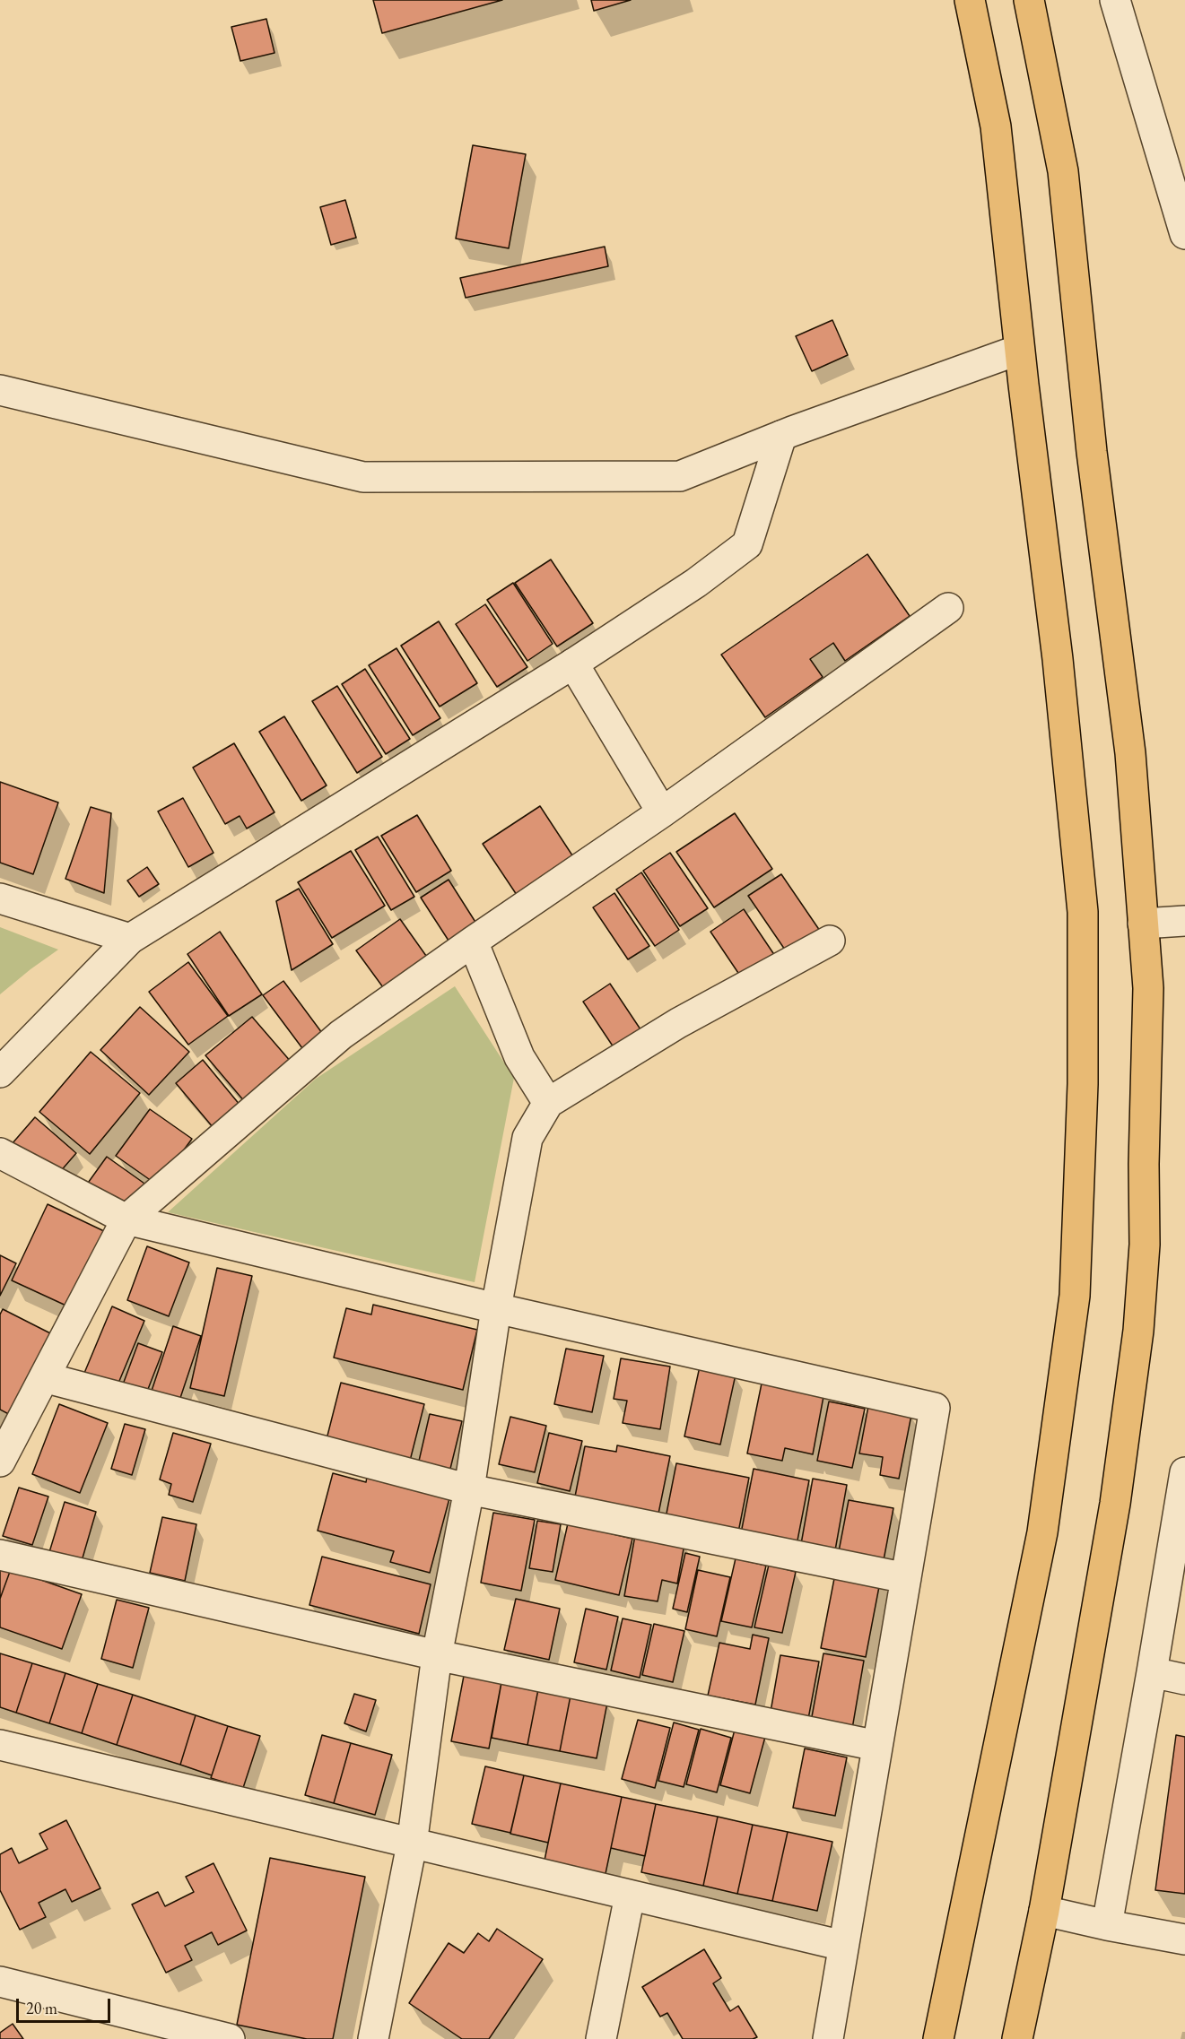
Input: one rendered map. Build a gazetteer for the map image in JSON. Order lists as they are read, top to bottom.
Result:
{
  "scale_bar": "20 m"
}
